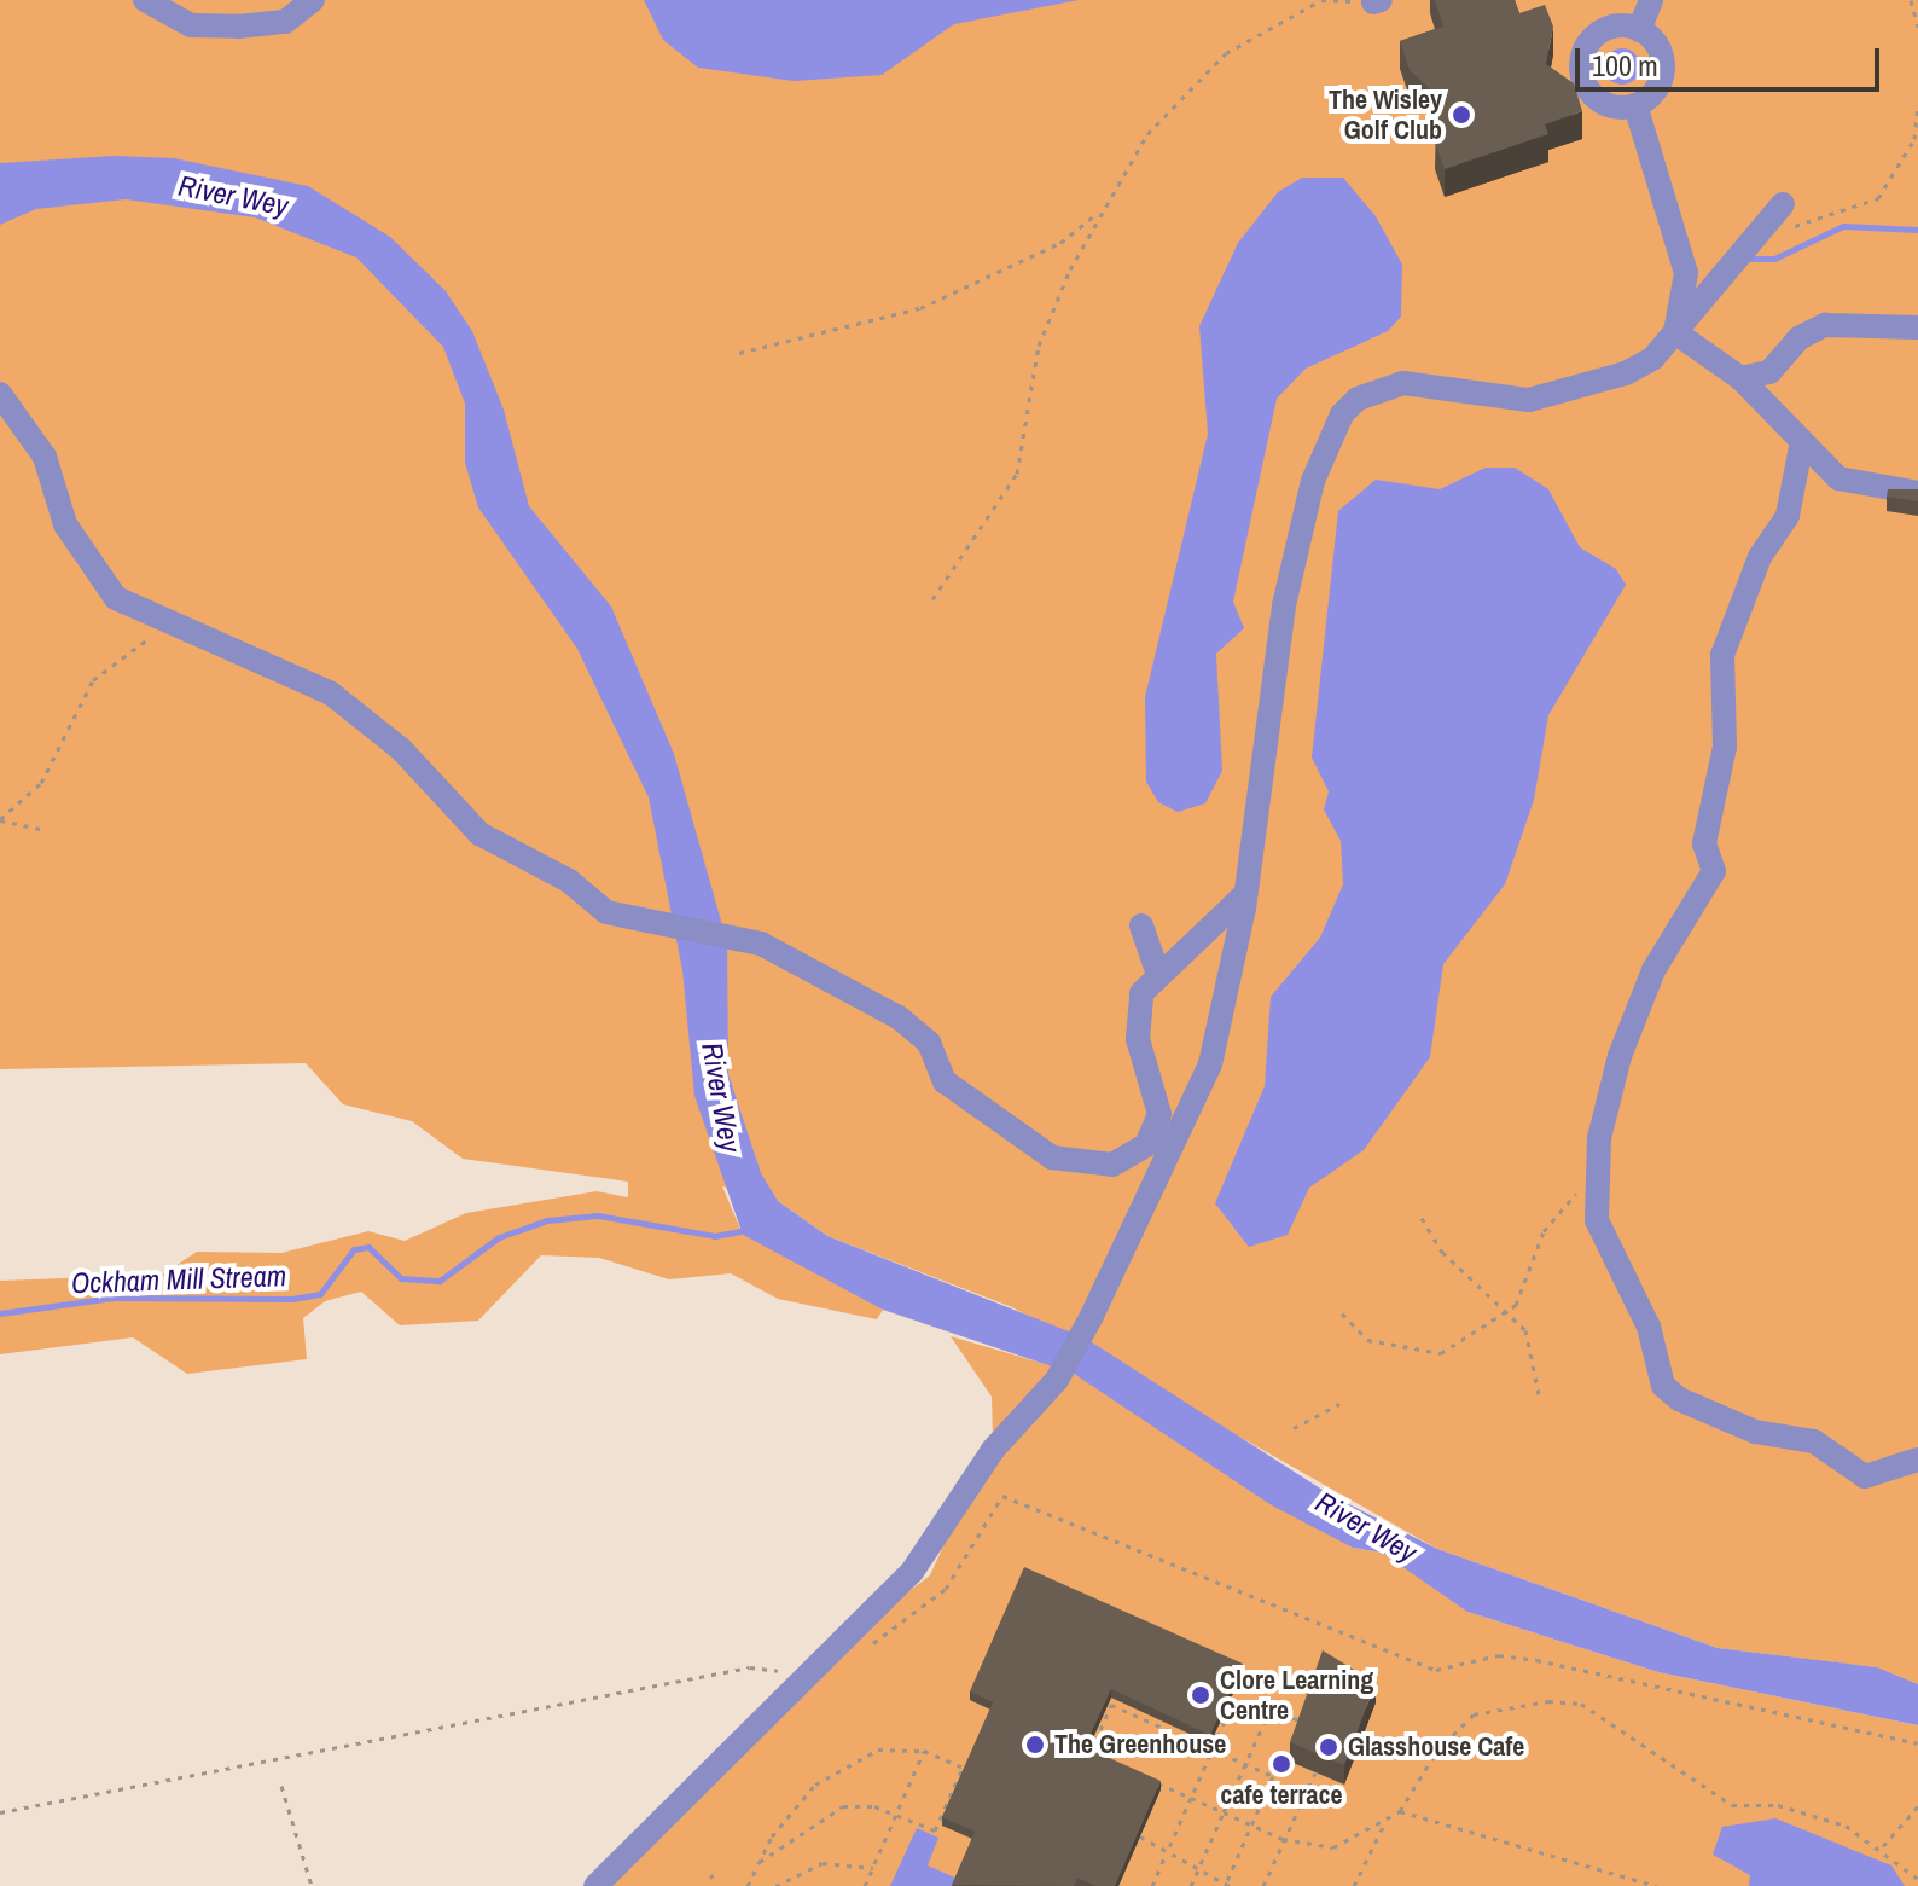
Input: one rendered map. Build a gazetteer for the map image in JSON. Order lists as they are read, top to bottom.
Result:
{
  "water": ["River Wey", "Ockham Mill Stream"],
  "places": [
    "The Wisley Golf Club",
    "Clore Learning Centre",
    "The Greenhouse",
    "Glasshouse Cafe",
    "cafe terrace"
  ],
  "scale_bar": "100 m"
}
